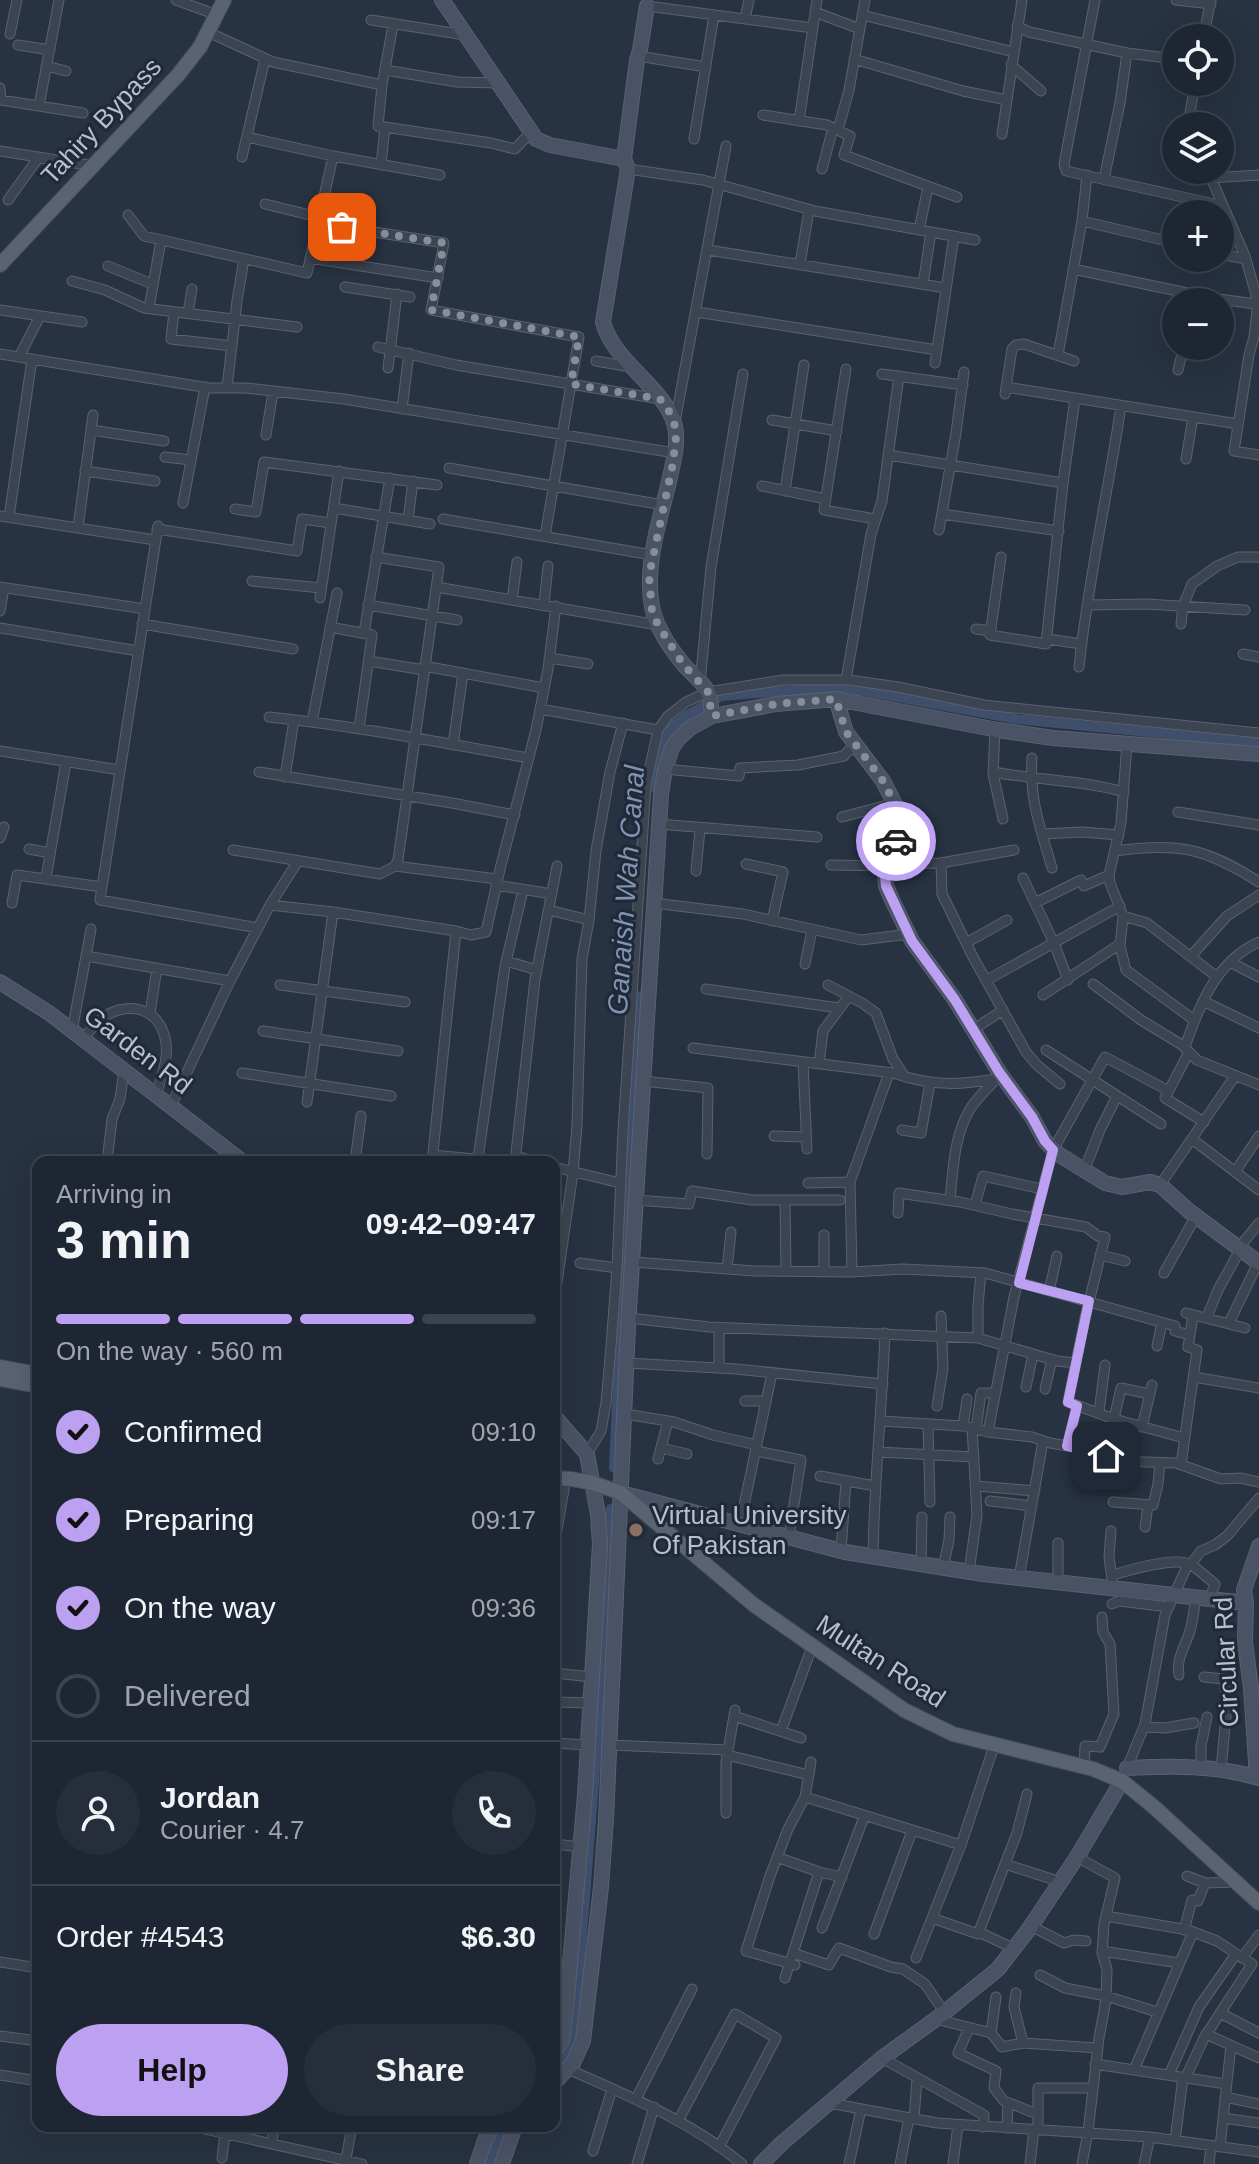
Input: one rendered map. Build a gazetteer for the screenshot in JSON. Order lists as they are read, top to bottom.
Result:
{
  "streets": {
    "main road": ["Tahiry Bypass", "Multan Road"],
    "street": ["Garden Rd", "Circular Rd"]
  },
  "crossings": [
    ["Multan Road", "Circular Rd"]
  ],
  "water": ["Ganaish Wah Canal"],
  "places": ["Virtual University Of Pakistan"],
  "page": {
    "map_buttons": ["+", "−"],
    "heading": ["3 min", "Arriving in", "09:42–09:47"],
    "panel": [
      "Jordan",
      "Courier · 4.7",
      "Order #4543",
      "$6.30"
    ],
    "bar": "On the way · 560 m",
    "list": [
      ["Confirmed", "09:10"],
      ["Preparing", "09:17"],
      ["On the way", "09:36"],
      "Delivered"
    ],
    "buttons": ["Help", "Share"]
  }
}
